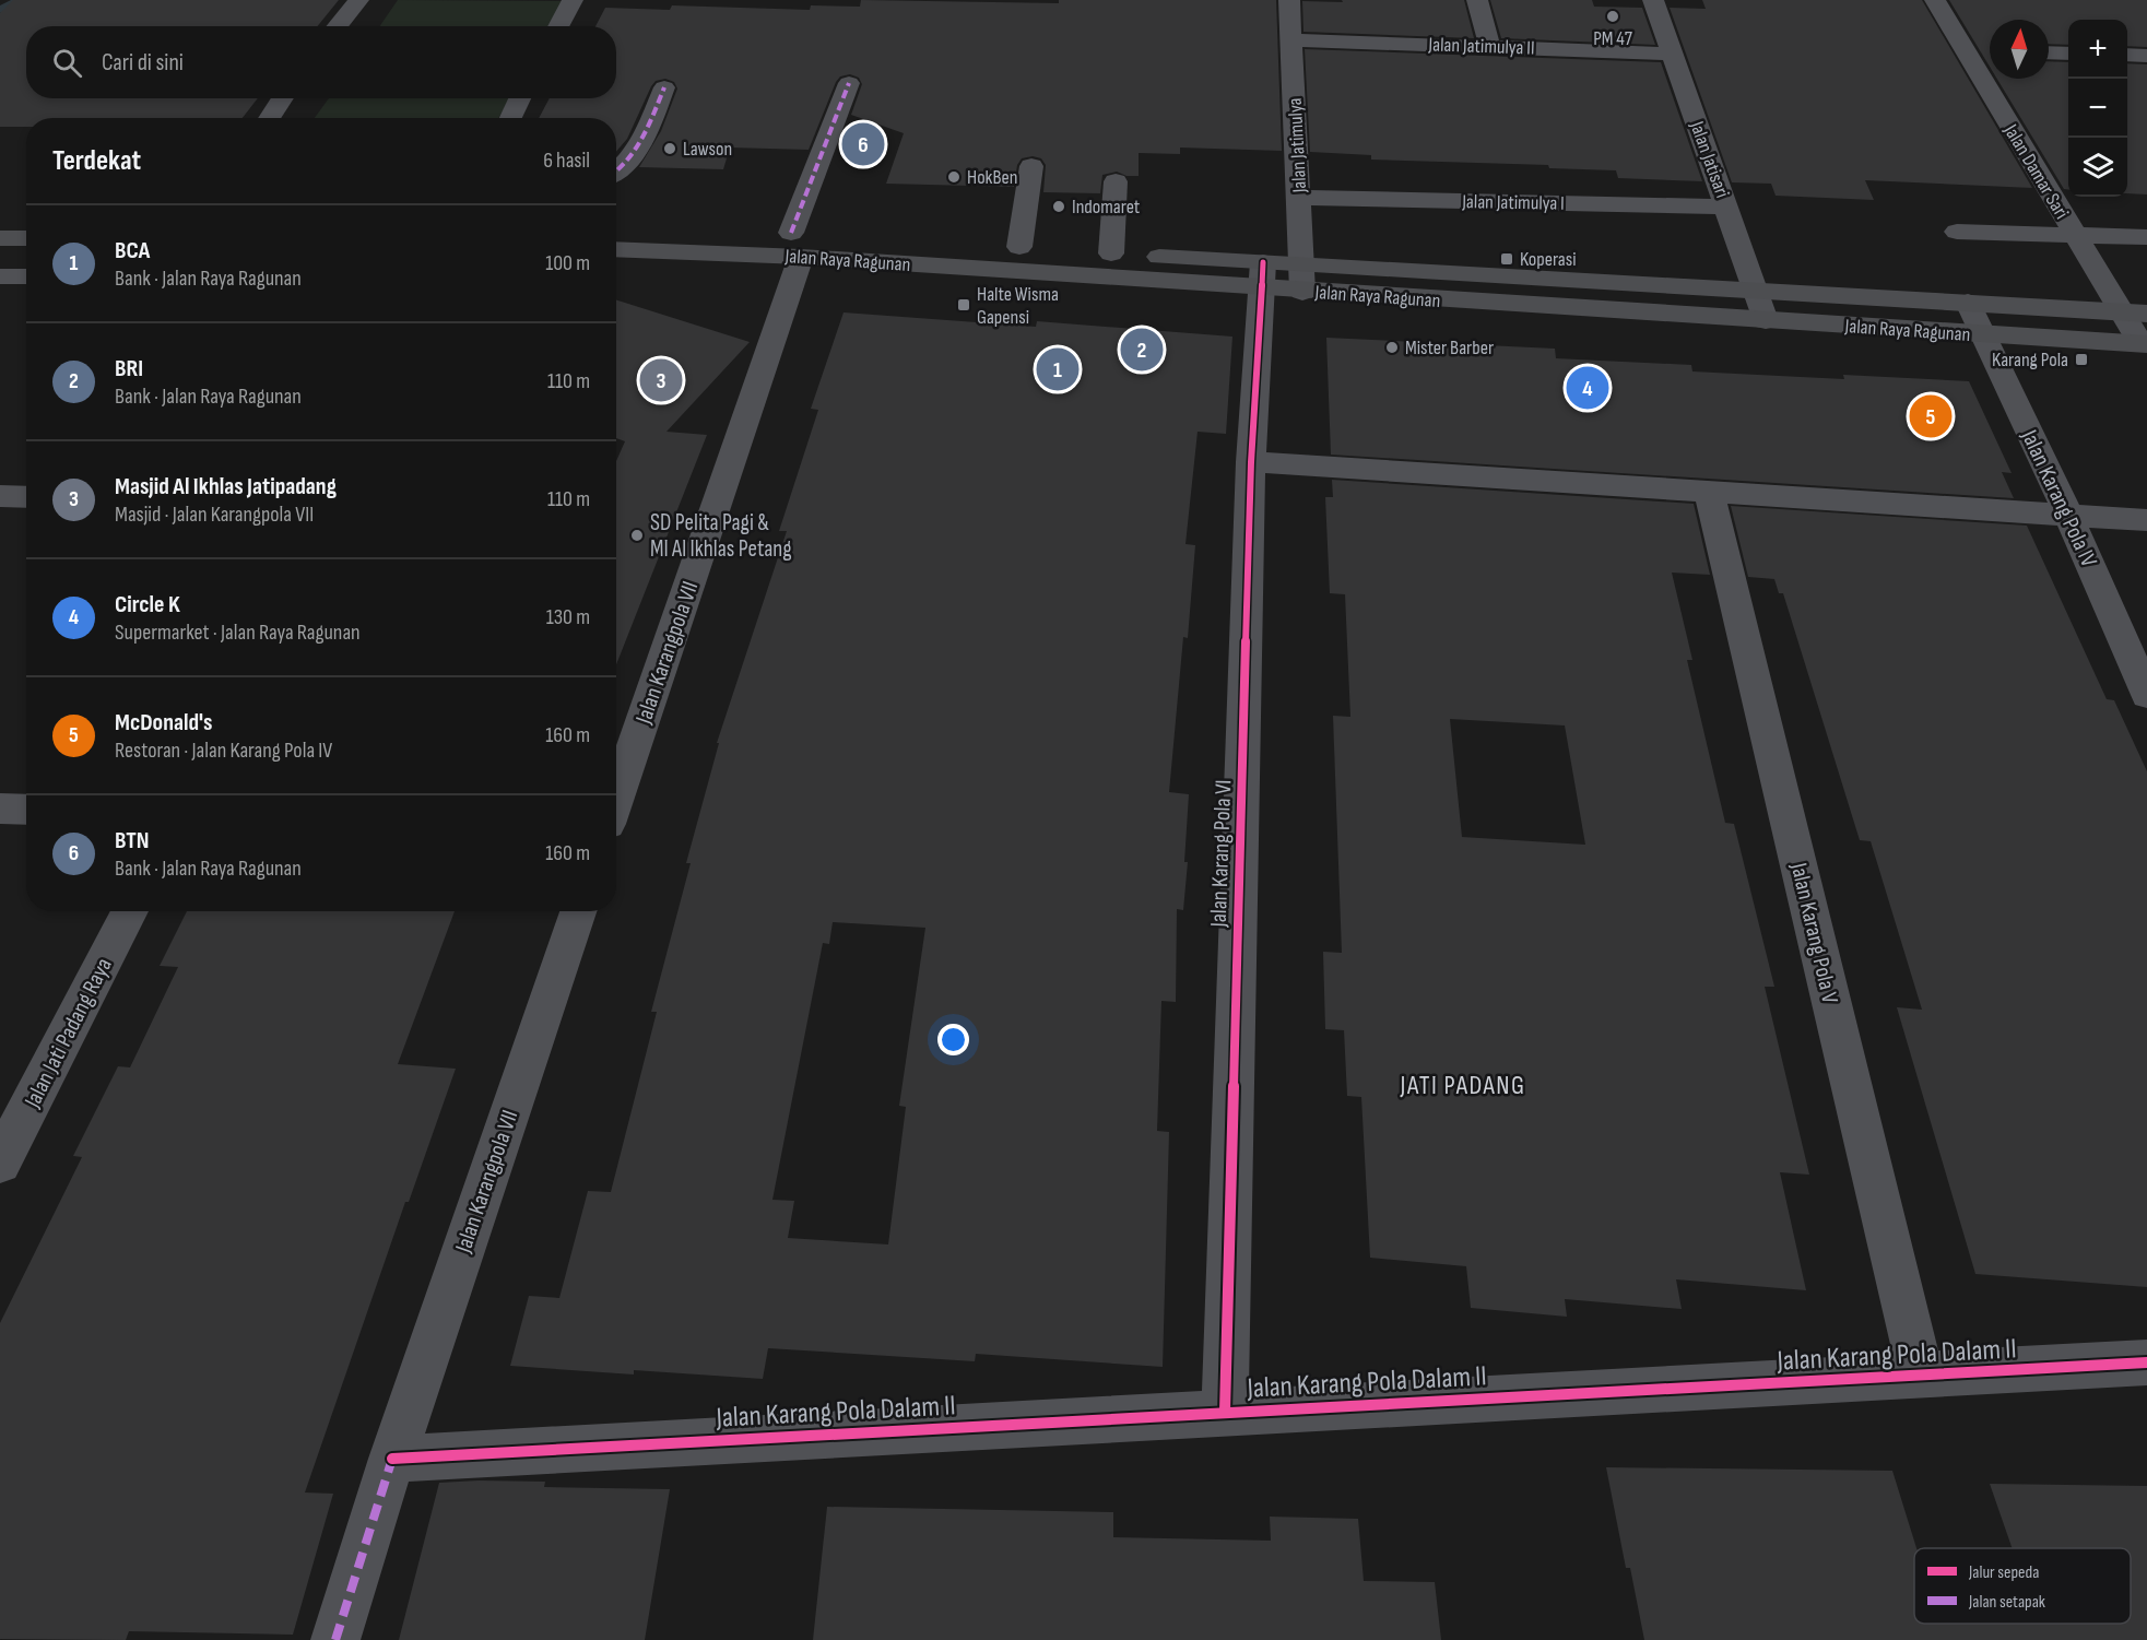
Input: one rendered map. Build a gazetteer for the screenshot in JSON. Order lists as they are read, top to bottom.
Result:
{
  "streets": {
    "main road": ["Jalan Raya Ragunan"],
    "street": [
      "Jalan Jatimulya II",
      "Jalan Jatimulya",
      "Jalan Jatisari",
      "Jalan Damar Sari",
      "Jalan Jatimulya I",
      "Jalan Karang Pola IV",
      "Jalan Karangpola VII",
      "Jalan Karang Pola VI",
      "Jalan Karang Pola V",
      "Jalan Jati Padang Raya",
      "Jalan Karang Pola Dalam II"
    ]
  },
  "crossings": [
    ["Jalan Jatimulya II", "Jalan Jatimulya"],
    ["Jalan Jatimulya II", "Jalan Jatisari"],
    ["Jalan Jatimulya", "Jalan Jatimulya I"],
    ["Jalan Jatimulya", "Jalan Raya Ragunan"],
    ["Jalan Jatisari", "Jalan Jatimulya I"],
    ["Jalan Jatisari", "Jalan Raya Ragunan"],
    ["Jalan Damar Sari", "Jalan Raya Ragunan"],
    ["Jalan Raya Ragunan", "Jalan Karang Pola IV"],
    ["Jalan Raya Ragunan", "Jalan Karangpola VII"],
    ["Jalan Raya Ragunan", "Jalan Karang Pola VI"],
    ["Jalan Karangpola VII", "Jalan Karang Pola Dalam II"],
    ["Jalan Karang Pola VI", "Jalan Karang Pola Dalam II"],
    ["Jalan Karang Pola V", "Jalan Karang Pola Dalam II"]
  ],
  "districts": ["JATI PADANG"],
  "places": {
    "other": [
      "PM 47",
      "Lawson",
      "HokBen",
      "Indomaret",
      "Mister Barber",
      "SD Pelita Pagi & MI Al Ikhlas Petang"
    ],
    "transit": ["Koperasi", "Halte Wisma Gapensi", "Karang Pola"]
  },
  "legend": ["Jalur sepeda", "Jalan setapak"],
  "north": "top",
  "page": {
    "map_buttons": ["+", "−"],
    "search": "Cari di sini",
    "heading": ["Terdekat", "6 hasil"],
    "pins": [
      "6",
      "2",
      "1",
      "3",
      "4",
      "5"
    ],
    "list": [
      {
        "mark": "1",
        "name": "BCA",
        "note": "Bank · Jalan Raya Ragunan",
        "value": "100 m"
      },
      {
        "mark": "2",
        "name": "BRI",
        "note": "Bank · Jalan Raya Ragunan",
        "value": "110 m"
      },
      {
        "mark": "3",
        "name": "Masjid Al Ikhlas Jatipadang",
        "note": "Masjid · Jalan Karangpola VII",
        "value": "110 m"
      },
      {
        "mark": "4",
        "name": "Circle K",
        "note": "Supermarket · Jalan Raya Ragunan",
        "value": "130 m"
      },
      {
        "mark": "5",
        "name": "McDonald's",
        "note": "Restoran · Jalan Karang Pola IV",
        "value": "160 m"
      },
      {
        "mark": "6",
        "name": "BTN",
        "note": "Bank · Jalan Raya Ragunan",
        "value": "160 m"
      }
    ]
  }
}
